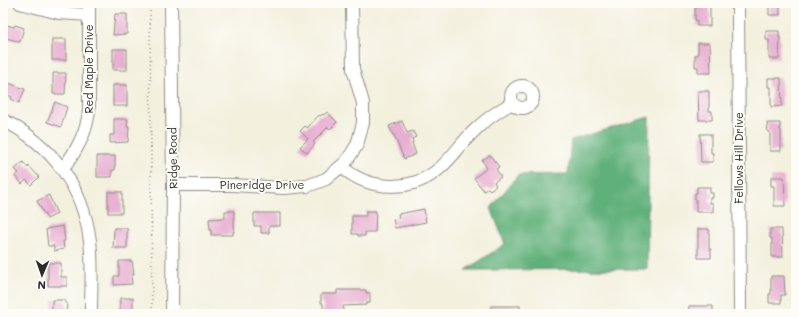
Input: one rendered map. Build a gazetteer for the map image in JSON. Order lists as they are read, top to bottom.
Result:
{
  "streets": {
    "street": [
      "Red Maple Drive",
      "Ridge Road",
      "Fellows Hill Drive",
      "Pineridge Drive"
    ]
  },
  "crossings": [
    ["Ridge Road", "Pineridge Drive"]
  ],
  "north": "bottom"
}
